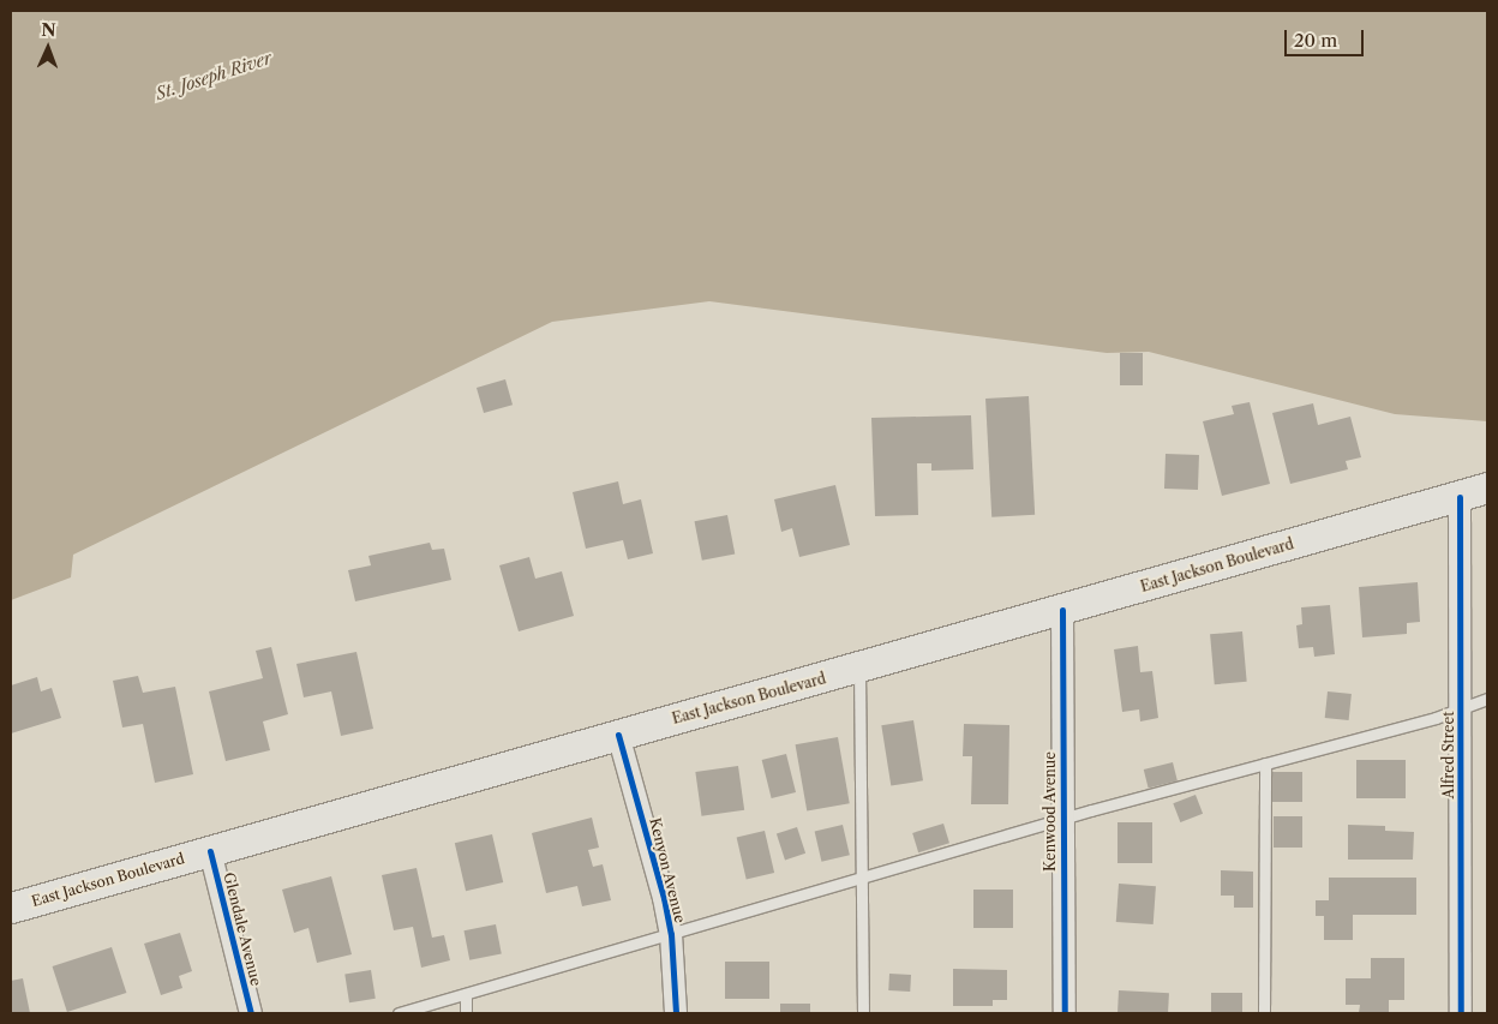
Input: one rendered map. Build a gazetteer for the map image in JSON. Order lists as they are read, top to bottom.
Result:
{
  "streets": {
    "main road": ["East Jackson Boulevard"],
    "street": [
      "Alfred Street",
      "Kenwood Avenue",
      "Kenyon Avenue",
      "Glendale Avenue"
    ]
  },
  "crossings": [
    ["East Jackson Boulevard", "Alfred Street"],
    ["East Jackson Boulevard", "Kenwood Avenue"],
    ["East Jackson Boulevard", "Kenyon Avenue"],
    ["East Jackson Boulevard", "Glendale Avenue"]
  ],
  "water": ["St. Joseph River"],
  "scale_bar": "20 m",
  "north": "top"
}
